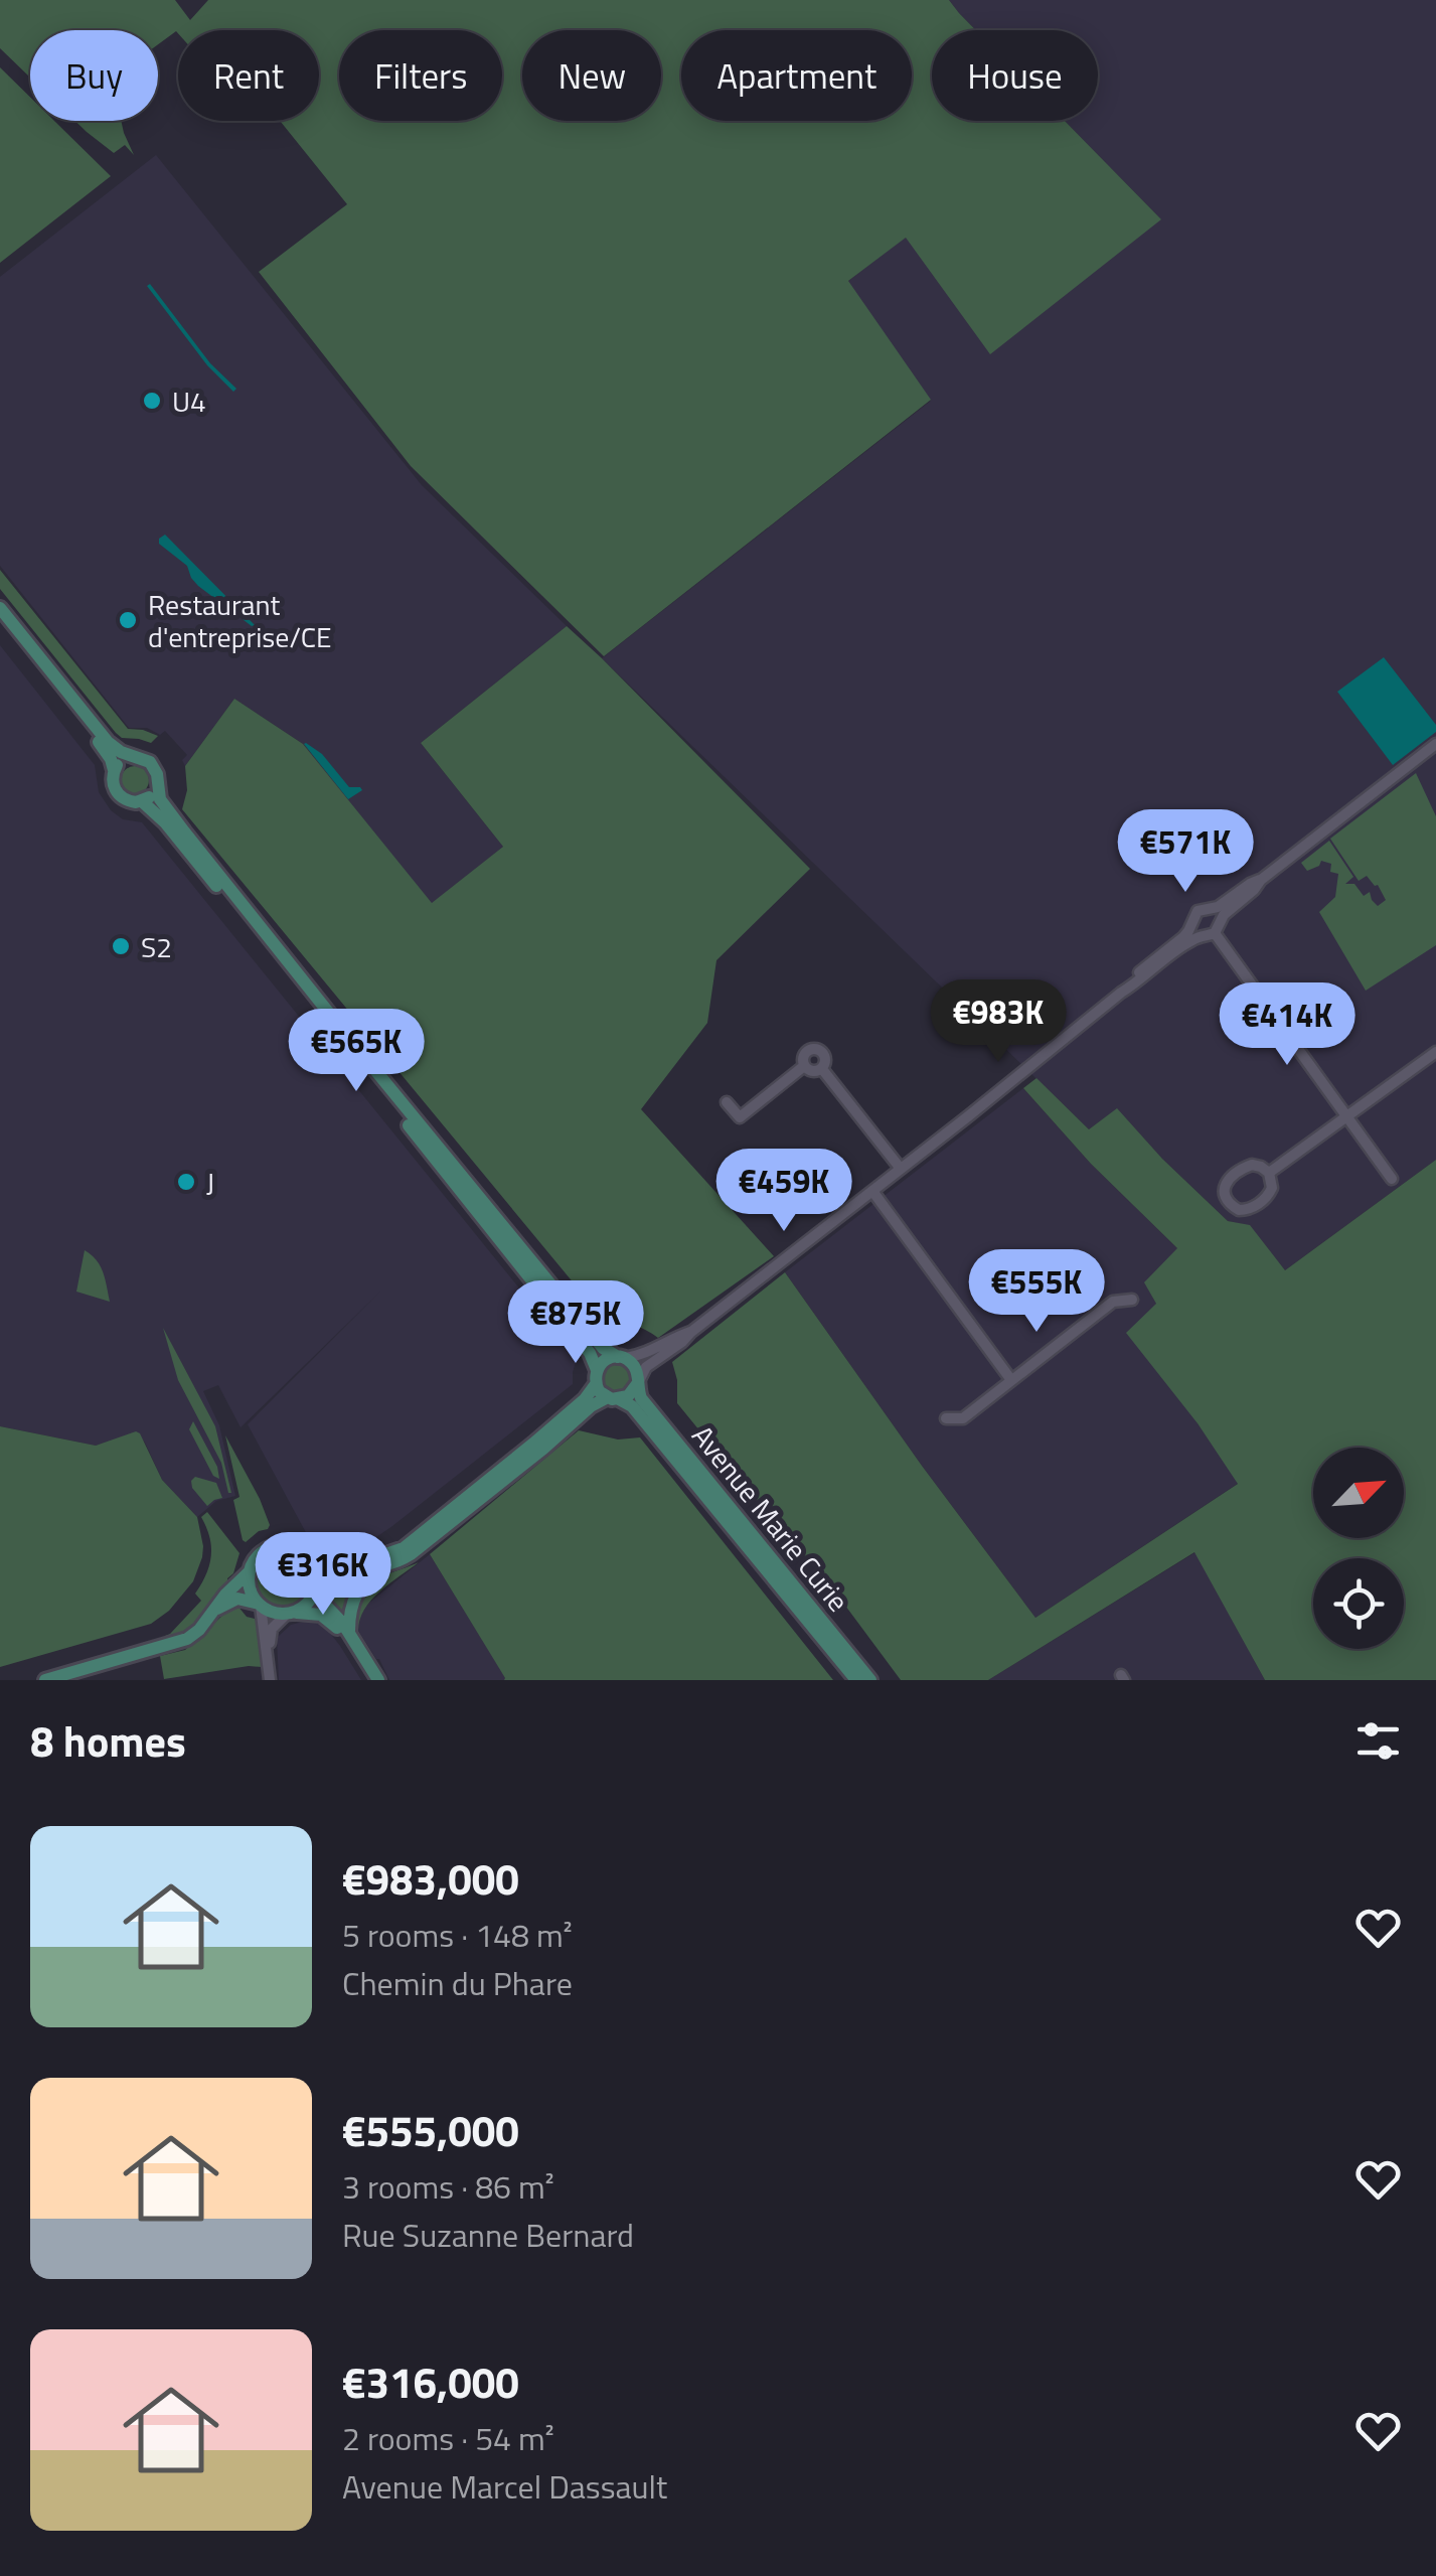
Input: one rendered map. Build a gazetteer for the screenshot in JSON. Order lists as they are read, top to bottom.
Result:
{
  "streets": {
    "main road": ["Avenue Marie Curie"]
  },
  "places": [
    "U4",
    "Restaurant d'entreprise/CE",
    "S2",
    "J"
  ],
  "north": "top right",
  "page": {
    "chip": [
      "Buy",
      "Rent",
      "Filters",
      "New",
      "Apartment",
      "House"
    ],
    "price": [
      "€571K",
      "€983K",
      "€414K",
      "€565K",
      "€459K",
      "€555K",
      "€875K",
      "€316K"
    ],
    "heading": "8 homes",
    "list": [
      {
        "name": "€983,000",
        "note": "5 rooms · 148 m² · Chemin du Phare"
      },
      {
        "name": "€555,000",
        "note": "3 rooms · 86 m² · Rue Suzanne Bernard"
      },
      {
        "name": "€316,000",
        "note": "2 rooms · 54 m² · Avenue Marcel Dassault"
      }
    ]
  }
}
